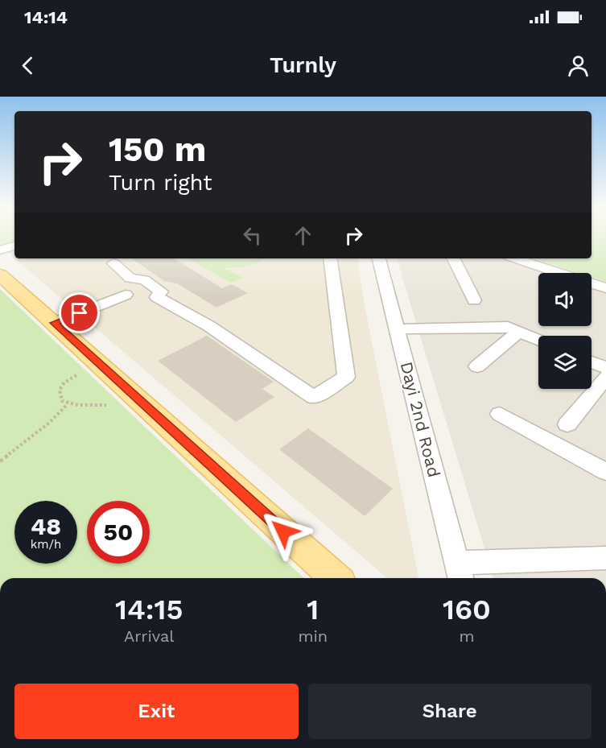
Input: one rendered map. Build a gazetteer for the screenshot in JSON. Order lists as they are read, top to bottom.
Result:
{
  "streets": {
    "street": ["Dayi 2nd Road"]
  },
  "page": {
    "status": "14:14",
    "header": "Turnly",
    "turn": ["150 m", "Turn right"],
    "speed": "48 km/h",
    "limit": "50",
    "eta": [
      "14:15",
      "Arrival",
      "1",
      "min",
      "160",
      "m"
    ],
    "buttons": ["Exit", "Share"]
  }
}
